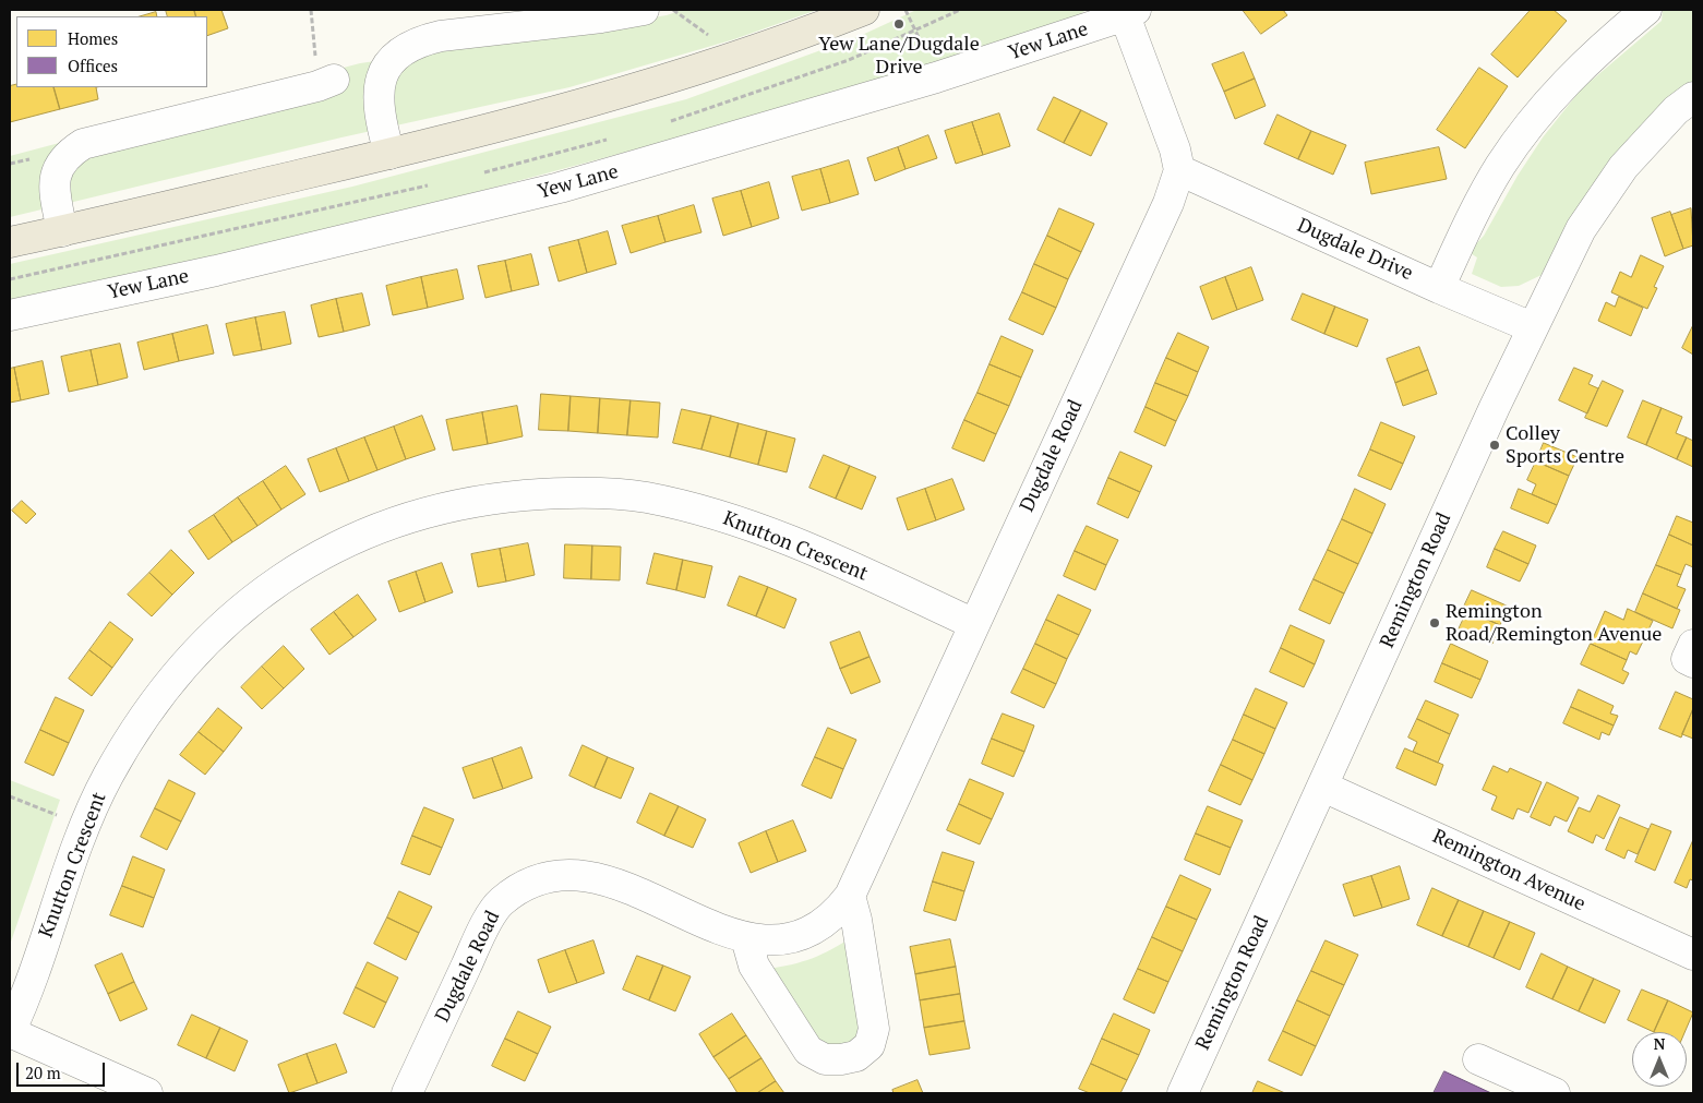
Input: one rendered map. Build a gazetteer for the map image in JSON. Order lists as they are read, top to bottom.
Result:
{
  "streets": {
    "street": [
      "Yew Lane",
      "Dugdale Drive",
      "Dugdale Road",
      "Knutton Crescent",
      "Remington Road",
      "Remington Avenue"
    ]
  },
  "crossings": [
    ["Dugdale Drive", "Dugdale Road"],
    ["Dugdale Drive", "Remington Road"],
    ["Dugdale Road", "Knutton Crescent"],
    ["Remington Road", "Remington Avenue"]
  ],
  "places": ["Yew Lane/Dugdale Drive", "Colley Sports Centre", "Remington Road/Remington Avenue"],
  "legend": ["Homes", "Offices"],
  "scale_bar": "20 m",
  "north": "top"
}
